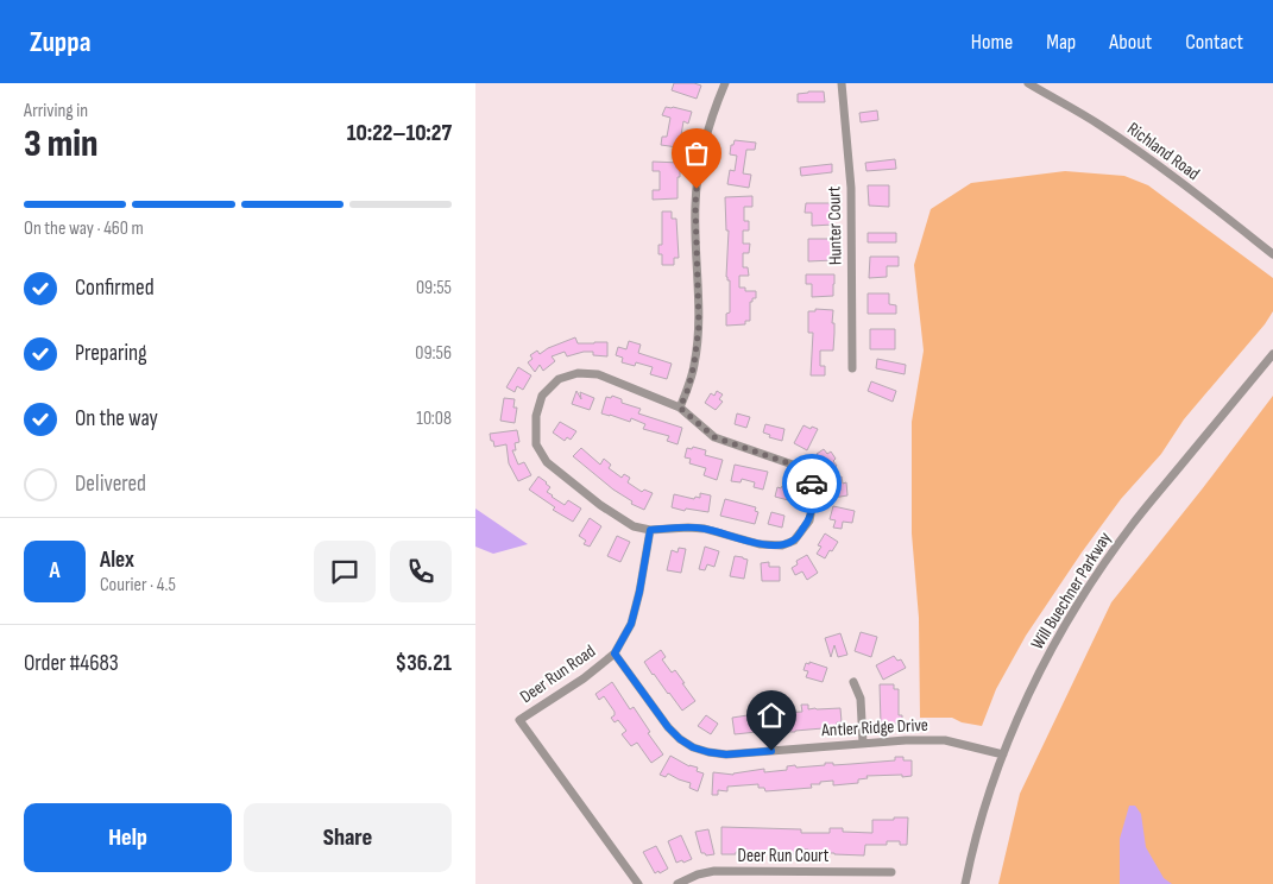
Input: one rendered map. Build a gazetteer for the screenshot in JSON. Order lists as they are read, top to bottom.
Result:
{
  "streets": {
    "street": [
      "Richland Road",
      "Hunter Court",
      "Will Buechner Parkway",
      "Deer Run Road",
      "Antler Ridge Drive",
      "Deer Run Court"
    ]
  },
  "crossings": [
    ["Will Buechner Parkway", "Antler Ridge Drive"],
    ["Deer Run Road", "Antler Ridge Drive"]
  ],
  "page": {
    "header": "Zuppa",
    "nav": [
      "Home",
      "Map",
      "About",
      "Contact"
    ],
    "heading": ["3 min", "Arriving in", "10:22–10:27"],
    "panel": [
      "Alex",
      "Courier · 4.5",
      "Order #4683",
      "$36.21"
    ],
    "bar": "On the way · 460 m",
    "list": [
      ["Confirmed", "09:55"],
      ["Preparing", "09:56"],
      ["On the way", "10:08"],
      "Delivered"
    ],
    "round": "A",
    "buttons": ["Help", "Share"]
  }
}
